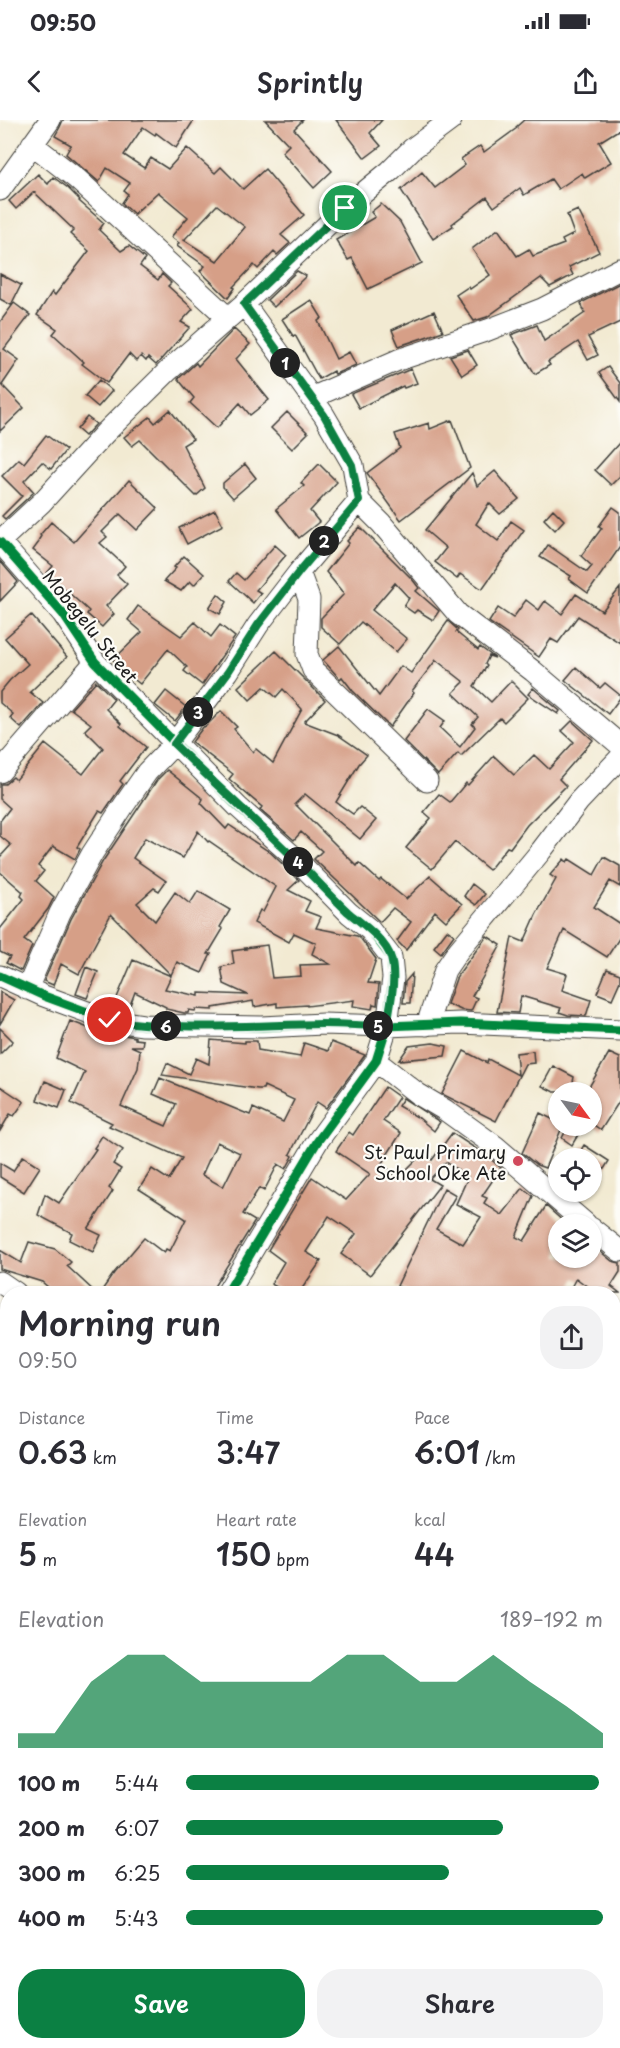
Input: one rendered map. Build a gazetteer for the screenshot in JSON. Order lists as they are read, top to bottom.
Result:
{
  "streets": {
    "street": ["Mobegelu Street"]
  },
  "places": ["St. Paul Primary School Oke Ate"],
  "north": "bottom right",
  "page": {
    "status": "09:50",
    "header": "Sprintly",
    "pins": [
      "1",
      "2",
      "3",
      "4",
      "5",
      "6"
    ],
    "heading": ["Morning run", "09:50"],
    "stats": [
      ["Distance", "0.63 km"],
      ["Time", "3:47"],
      ["Pace", "6:01 /km"],
      ["Elevation", "5 m"],
      ["Heart rate", "150 bpm"],
      ["kcal", "44"]
    ],
    "chart": ["Elevation", "189–192 m"],
    "list": [
      {
        "name": "100 m",
        "note": "5:44"
      },
      {
        "name": "200 m",
        "note": "6:07"
      },
      {
        "name": "300 m",
        "note": "6:25"
      },
      {
        "name": "400 m",
        "note": "5:43"
      }
    ],
    "buttons": ["Save", "Share"]
  }
}
